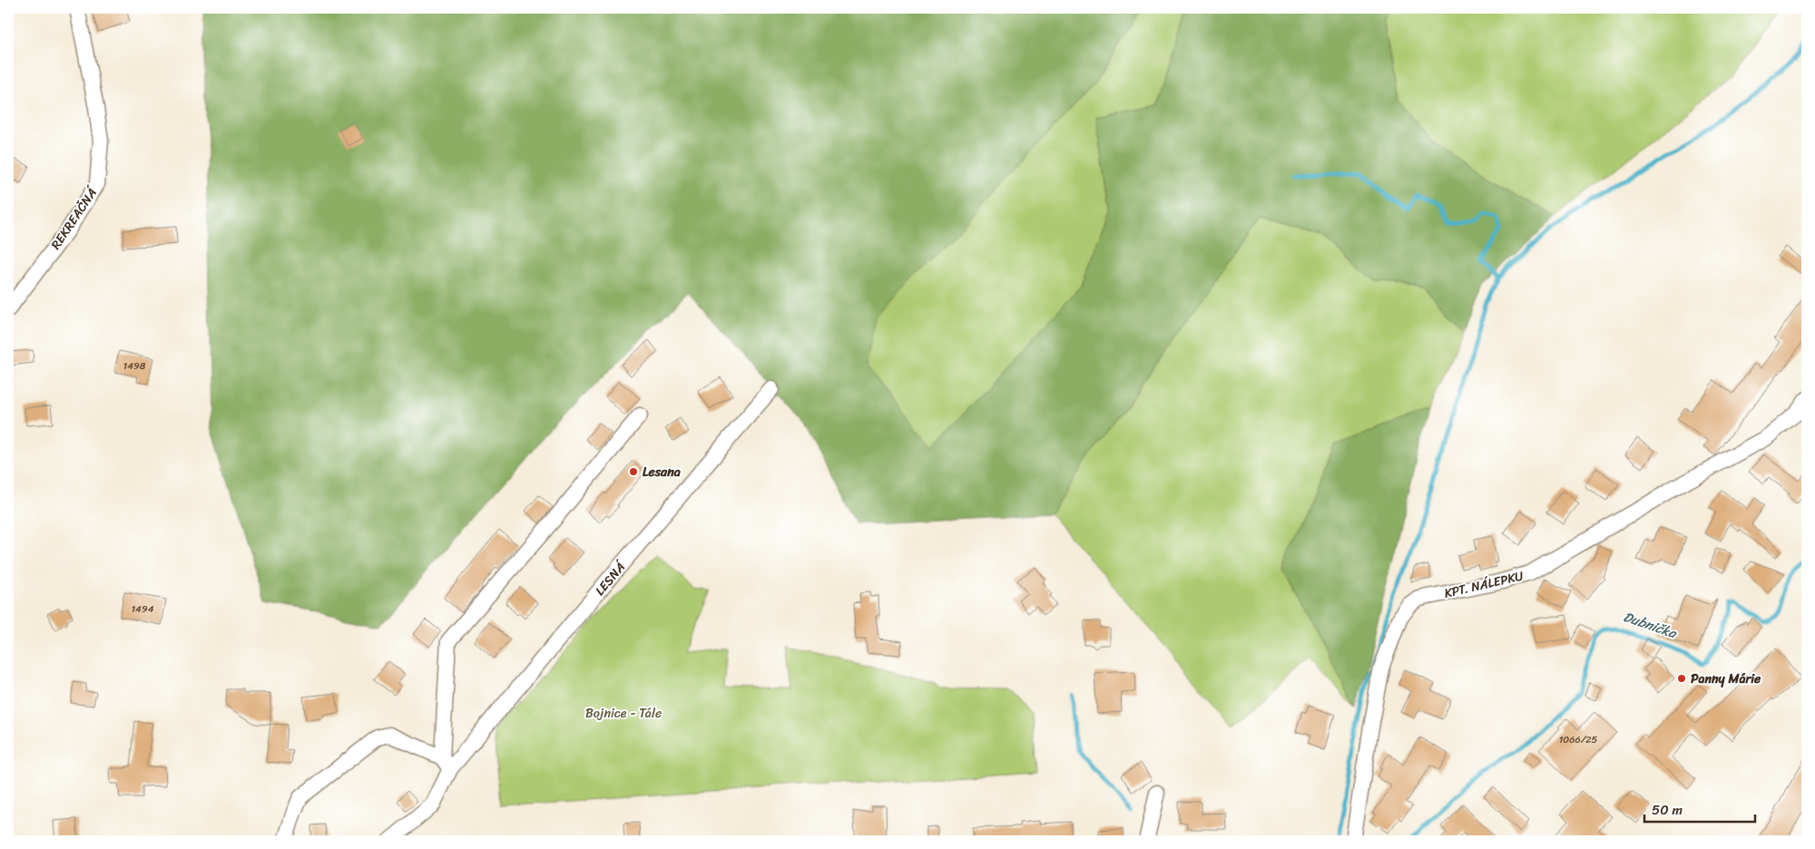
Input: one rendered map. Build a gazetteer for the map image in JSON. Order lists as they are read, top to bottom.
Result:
{
  "streets": {
    "street": ["REKREAČNÁ", "LESNÁ", "KPT. NÁLEPKU"]
  },
  "water": ["Dubnička"],
  "parks": ["Bojnice - Tále"],
  "places": ["Lesana", "Panny Márie"],
  "house_numbers": ["1498", "1494", "1066/25"],
  "scale_bar": "50 m"
}
